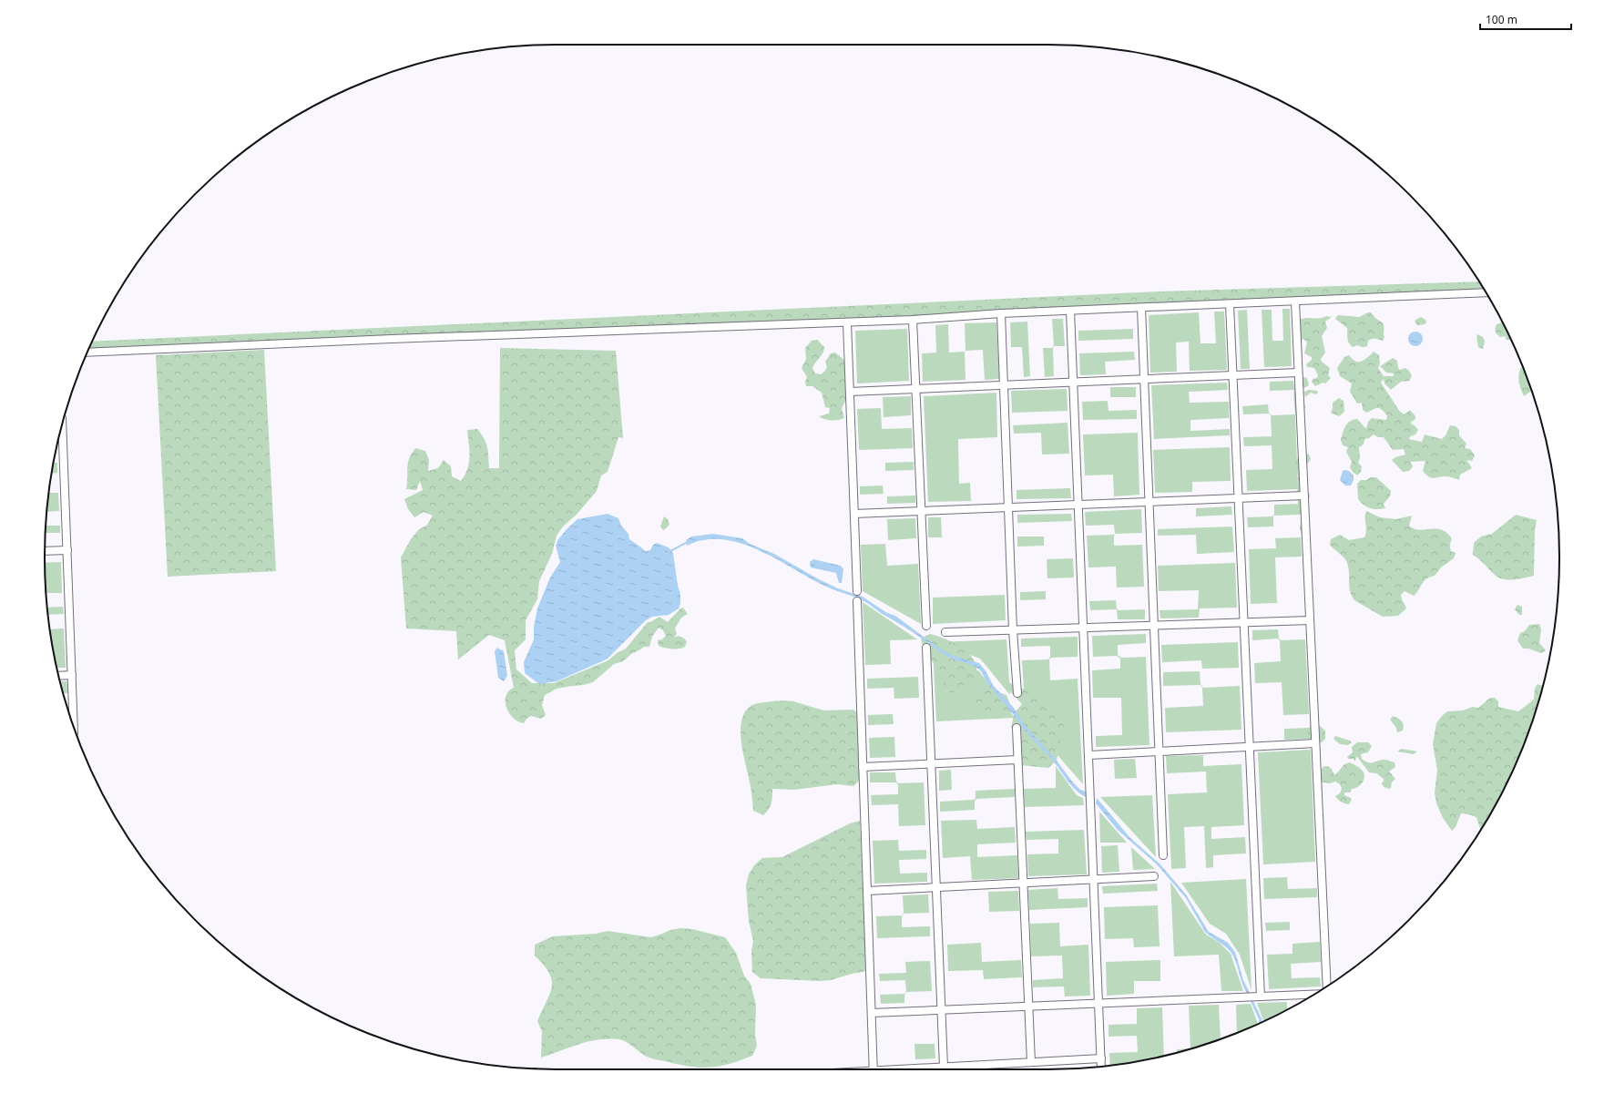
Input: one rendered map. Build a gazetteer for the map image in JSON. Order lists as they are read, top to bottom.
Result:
{
  "scale_bar": "100 m"
}
